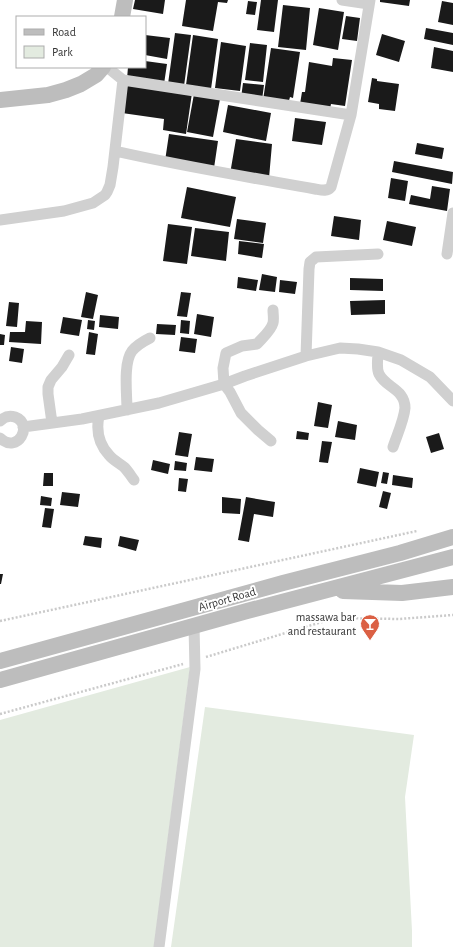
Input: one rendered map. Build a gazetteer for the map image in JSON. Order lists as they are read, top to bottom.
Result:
{
  "streets": {
    "main road": ["Airport Road"]
  },
  "places": {
    "bar": ["massawa bar and restaurant"]
  },
  "legend": ["Road", "Park"]
}
